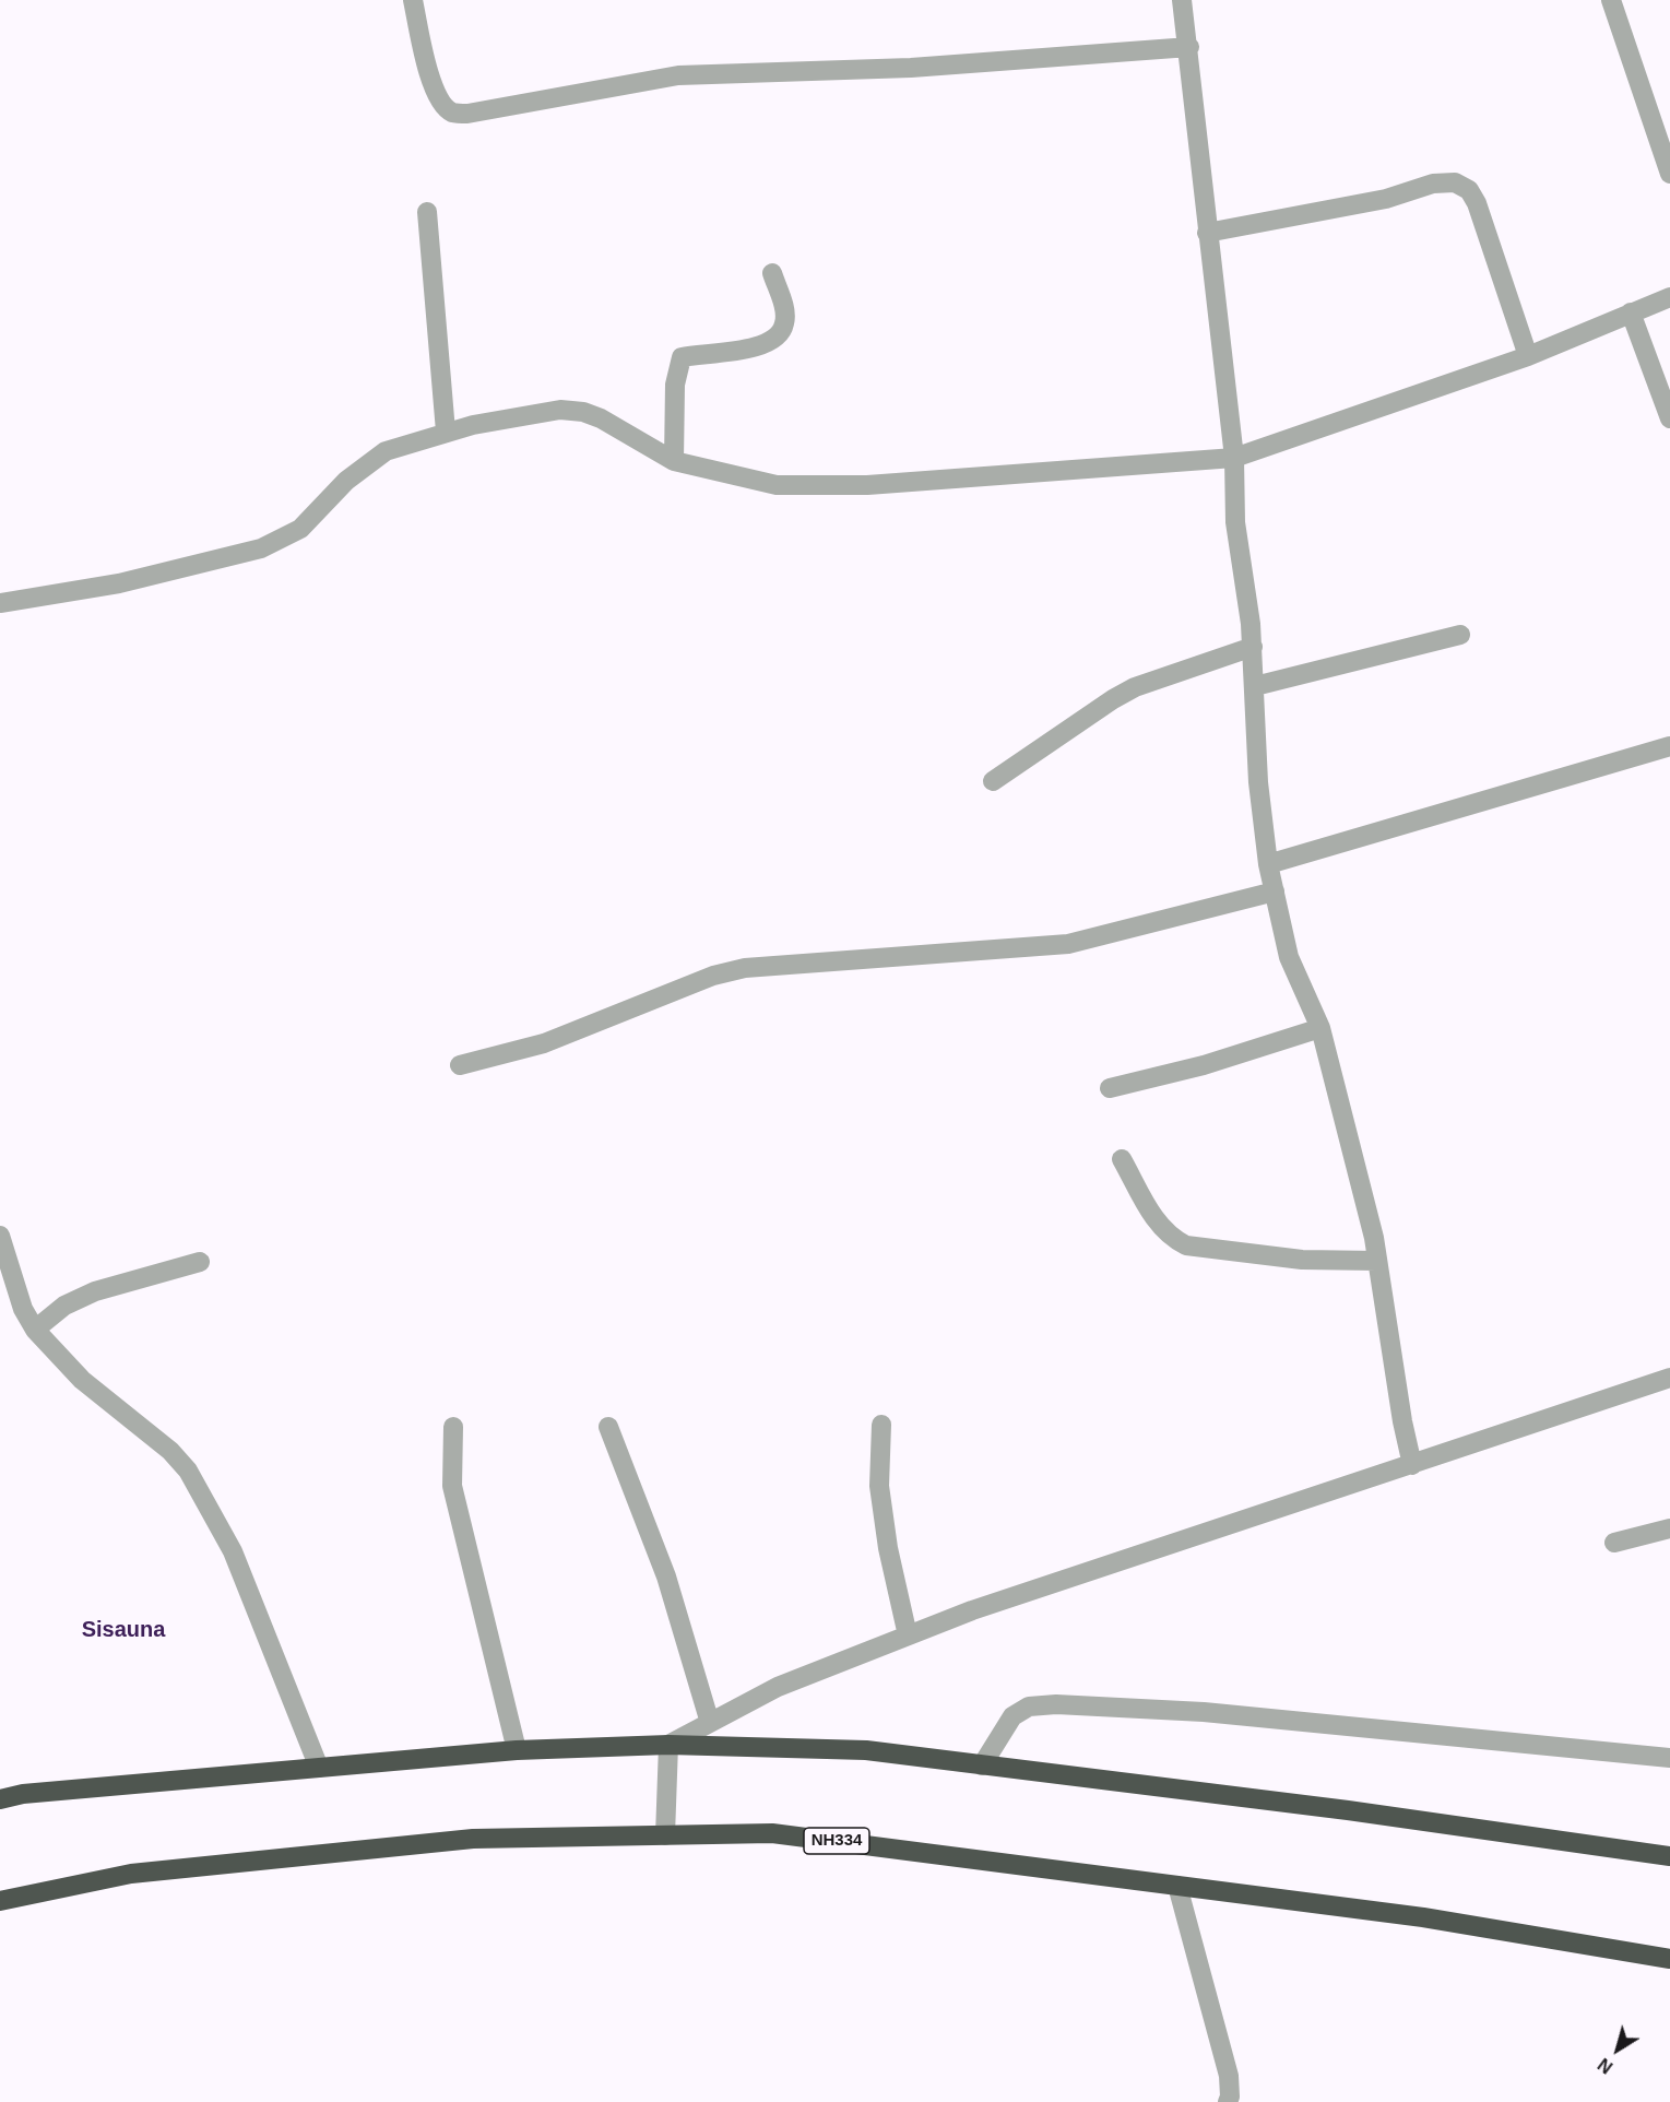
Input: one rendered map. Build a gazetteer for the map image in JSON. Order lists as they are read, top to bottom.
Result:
{
  "streets": {
    "highway": ["NH334"]
  },
  "districts": ["Sisauna"],
  "north": "bottom left"
}
